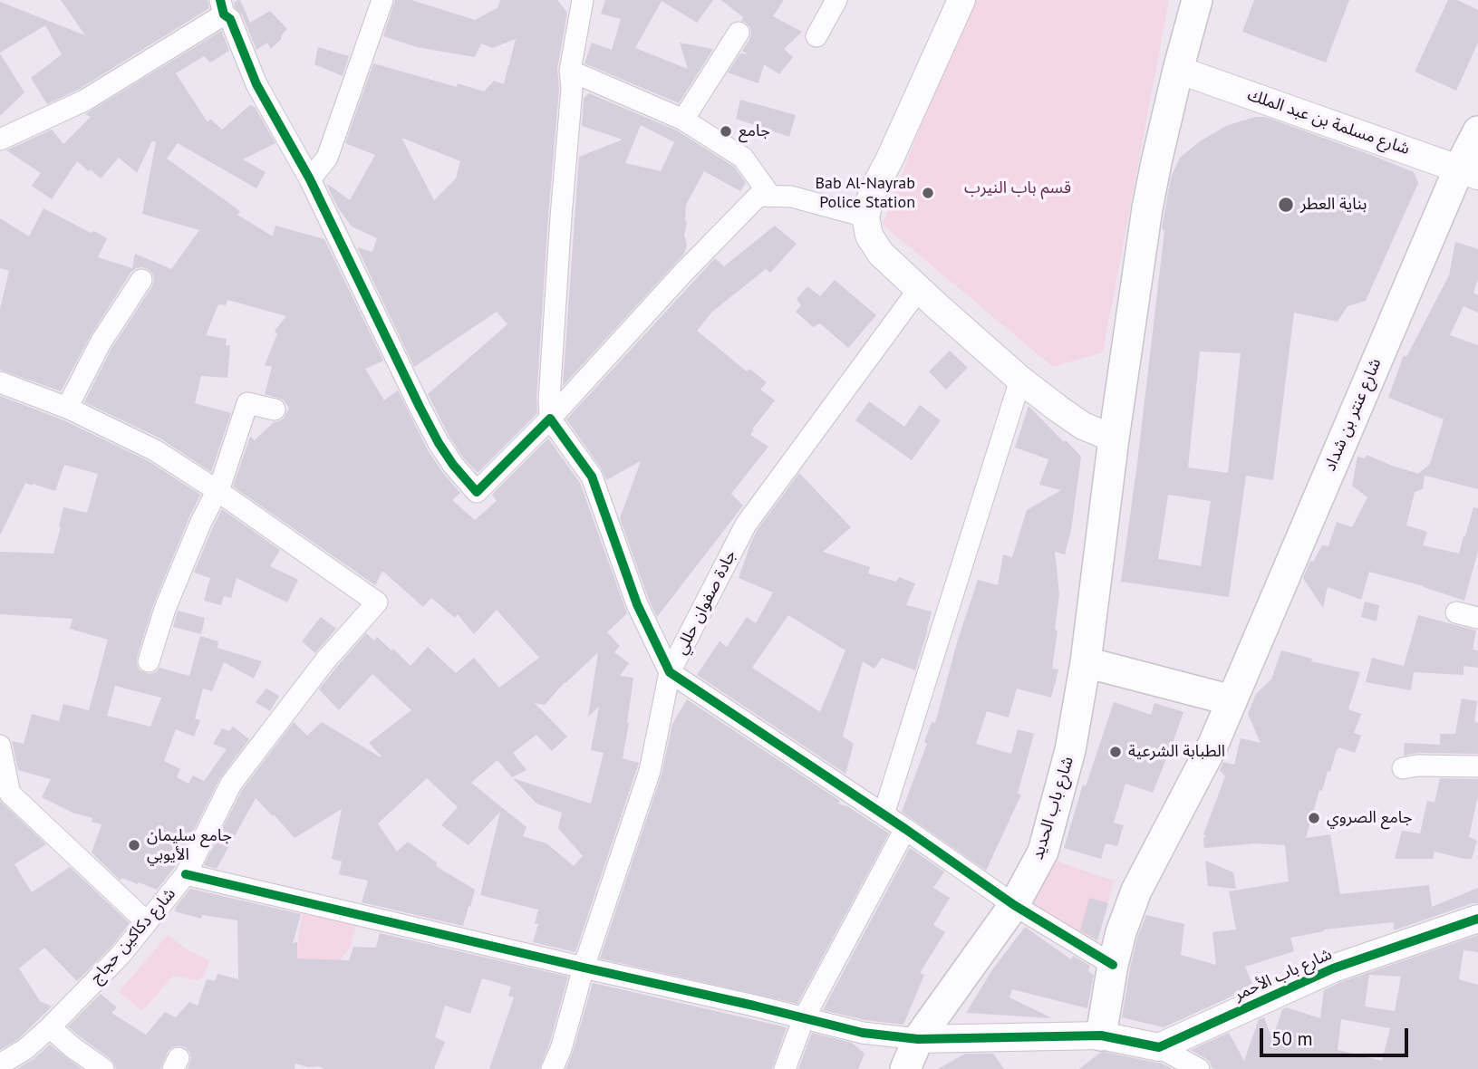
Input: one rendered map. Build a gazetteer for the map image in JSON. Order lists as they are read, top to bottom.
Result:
{
  "streets": {
    "main road": ["شارع عنتر بن شداد", "شارع باب الحديد"],
    "street": [
      "شارع مسلمة بن عبد الملك",
      "جادة صفوان حللي",
      "شارع دكاكين حجاج",
      "شارع باب الأحمر"
    ]
  },
  "crossings": [
    ["شارع مسلمة بن عبد الملك", "شارع عنتر بن شداد"],
    ["شارع مسلمة بن عبد الملك", "شارع باب الحديد"]
  ],
  "parks": ["قسم باب النيرب"],
  "places": [
    "جامع",
    "Bab Al-Nayrab Police Station",
    "بناية العطر",
    "الطبابة الشرعية",
    "جامع الصروي",
    "جامع سليمان الأيوبي"
  ],
  "scale_bar": "50 m"
}
